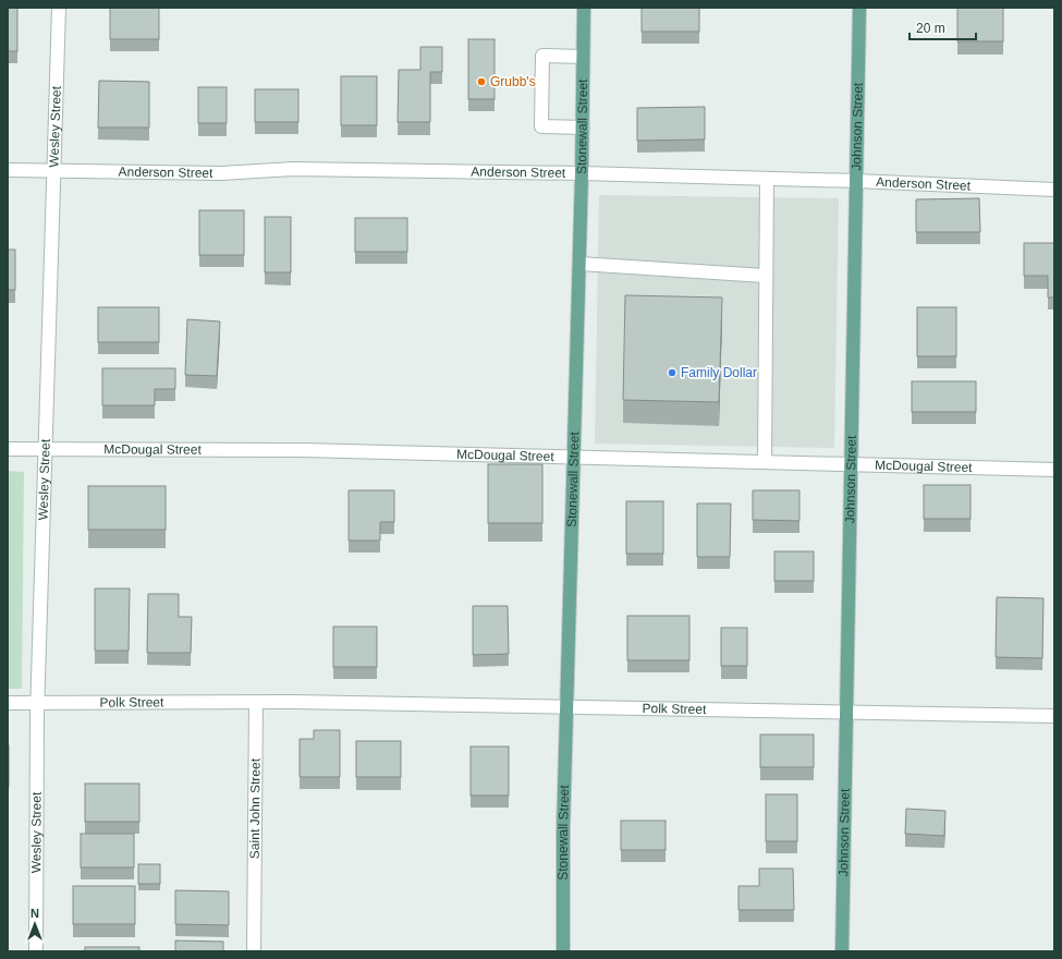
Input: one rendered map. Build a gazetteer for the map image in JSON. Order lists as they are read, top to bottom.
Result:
{
  "streets": {
    "main road": ["Stonewall Street", "Johnson Street"],
    "street": [
      "Wesley Street",
      "Anderson Street",
      "McDougal Street",
      "Polk Street",
      "Saint John Street"
    ]
  },
  "crossings": [
    ["Wesley Street", "Anderson Street"],
    ["Wesley Street", "McDougal Street"],
    ["Wesley Street", "Polk Street"],
    ["Stonewall Street", "Anderson Street"],
    ["Stonewall Street", "McDougal Street"],
    ["Stonewall Street", "Polk Street"],
    ["Johnson Street", "Anderson Street"],
    ["Johnson Street", "McDougal Street"],
    ["Johnson Street", "Polk Street"],
    ["Polk Street", "Saint John Street"]
  ],
  "places": ["Grubb's", "Family Dollar"],
  "scale_bar": "20 m",
  "north": "top"
}
